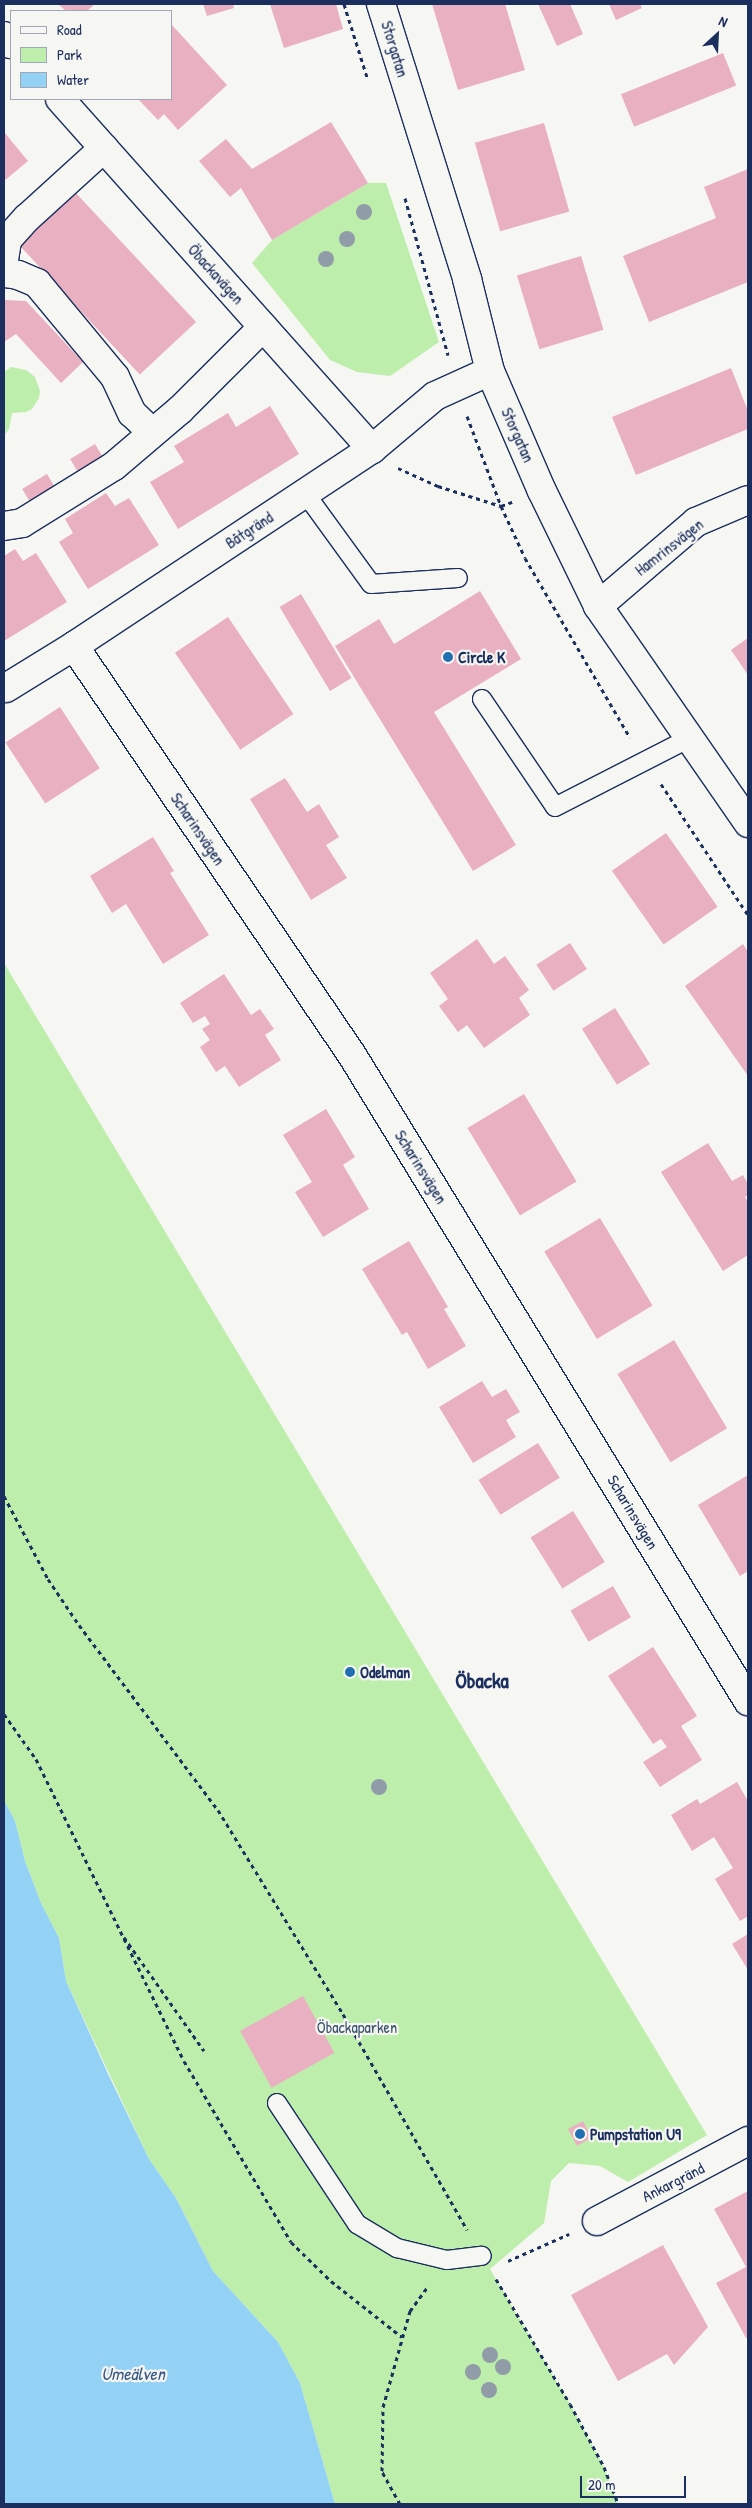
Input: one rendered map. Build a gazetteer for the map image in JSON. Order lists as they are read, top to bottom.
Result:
{
  "streets": {
    "street": [
      "Storgatan",
      "Öbackavägen",
      "Båtgränd",
      "Hamrinsvägen",
      "Scharinsvägen",
      "Ankargränd"
    ]
  },
  "crossings": [
    ["Storgatan", "Båtgränd"],
    ["Storgatan", "Hamrinsvägen"],
    ["Öbackavägen", "Båtgränd"],
    ["Båtgränd", "Scharinsvägen"]
  ],
  "districts": ["Öbacka"],
  "water": ["Umeälven"],
  "parks": ["Öbackaparken"],
  "places": ["Circle K", "Odelman", "Pumpstation U9"],
  "legend": ["Road", "Park", "Water"],
  "scale_bar": "20 m",
  "north": "top right"
}
